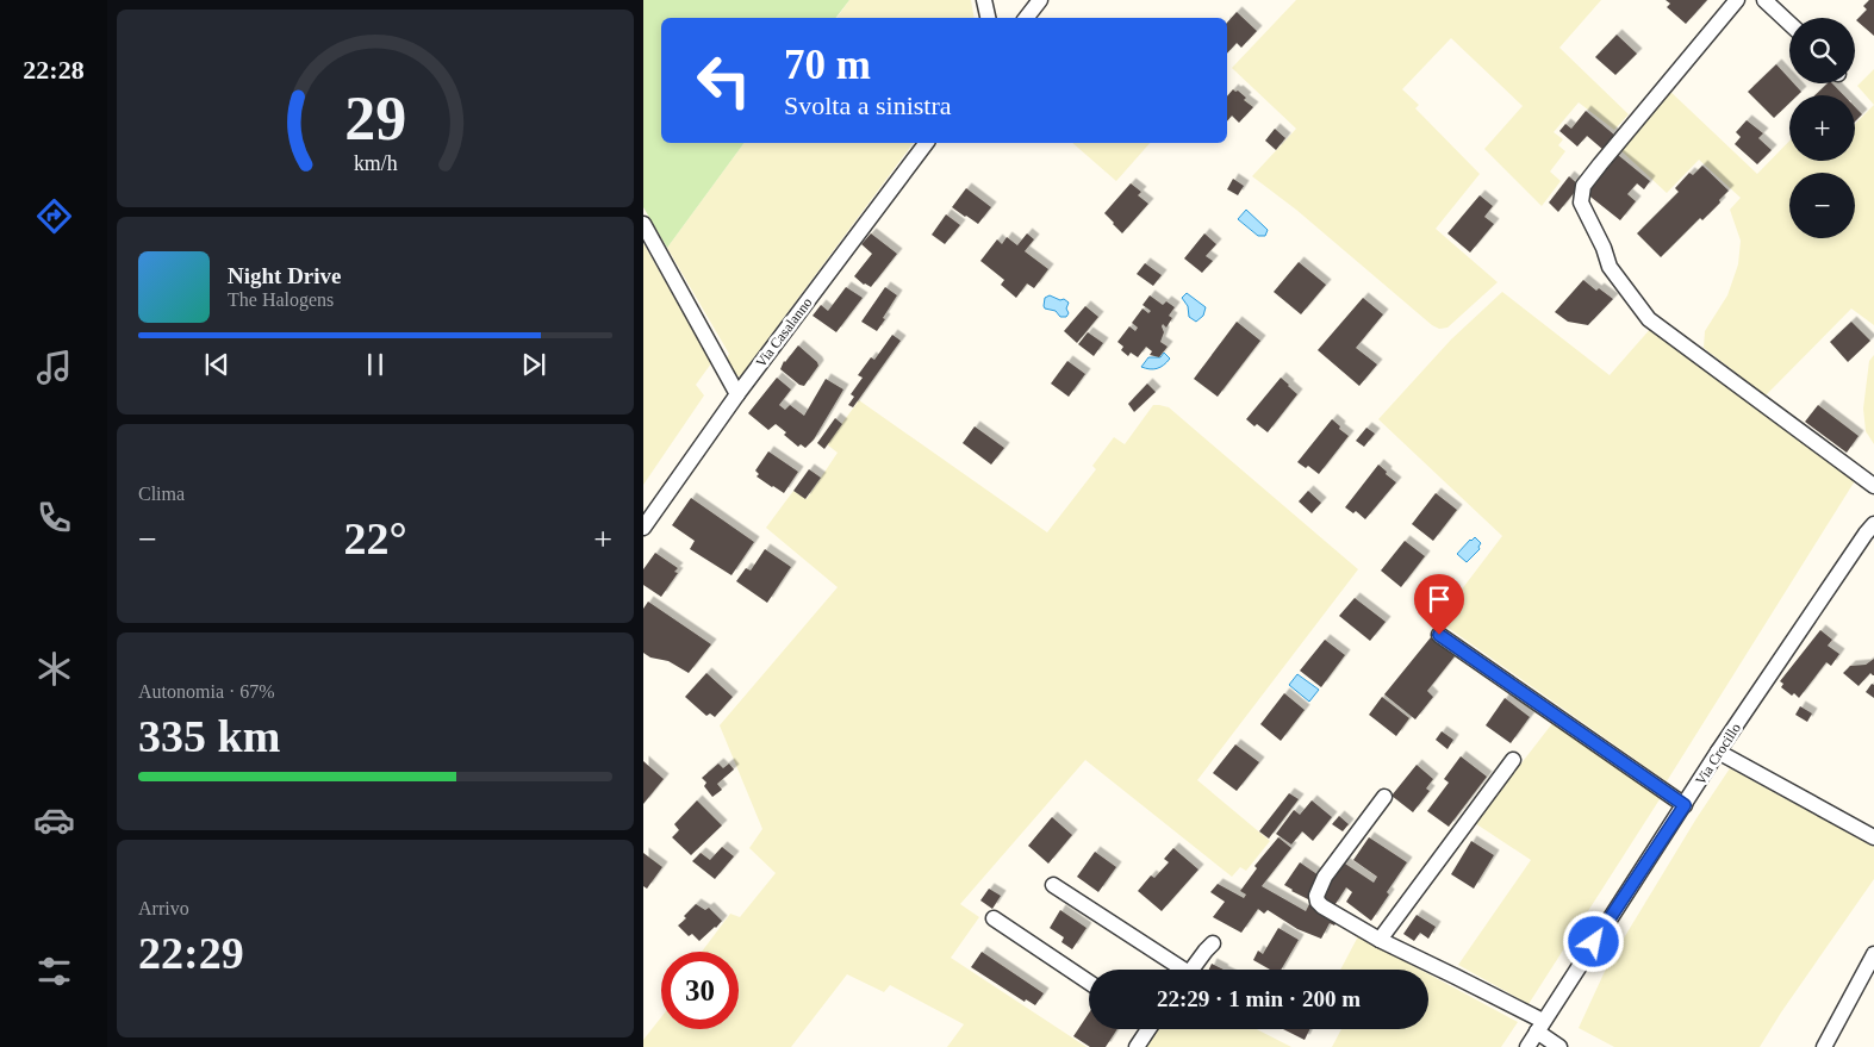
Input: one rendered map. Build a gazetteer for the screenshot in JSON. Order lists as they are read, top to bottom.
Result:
{
  "streets": {
    "street": ["Via Casalanno", "Via Crocillo"]
  },
  "page": {
    "tabs": "22:28",
    "map_buttons": ["+", "−"],
    "turn": ["70 m", "Svolta a sinistra"],
    "song": ["Night Drive", "The Halogens"],
    "tile": [
      "Clima",
      ["Autonomia · 67%", "335 km"],
      ["Arrivo", "22:29"]
    ],
    "heat": ["−", "22°", "+"],
    "limit": "30",
    "trip": "22:29 · 1 min · 200 m",
    "gauge": ["29", "km/h"]
  }
}
